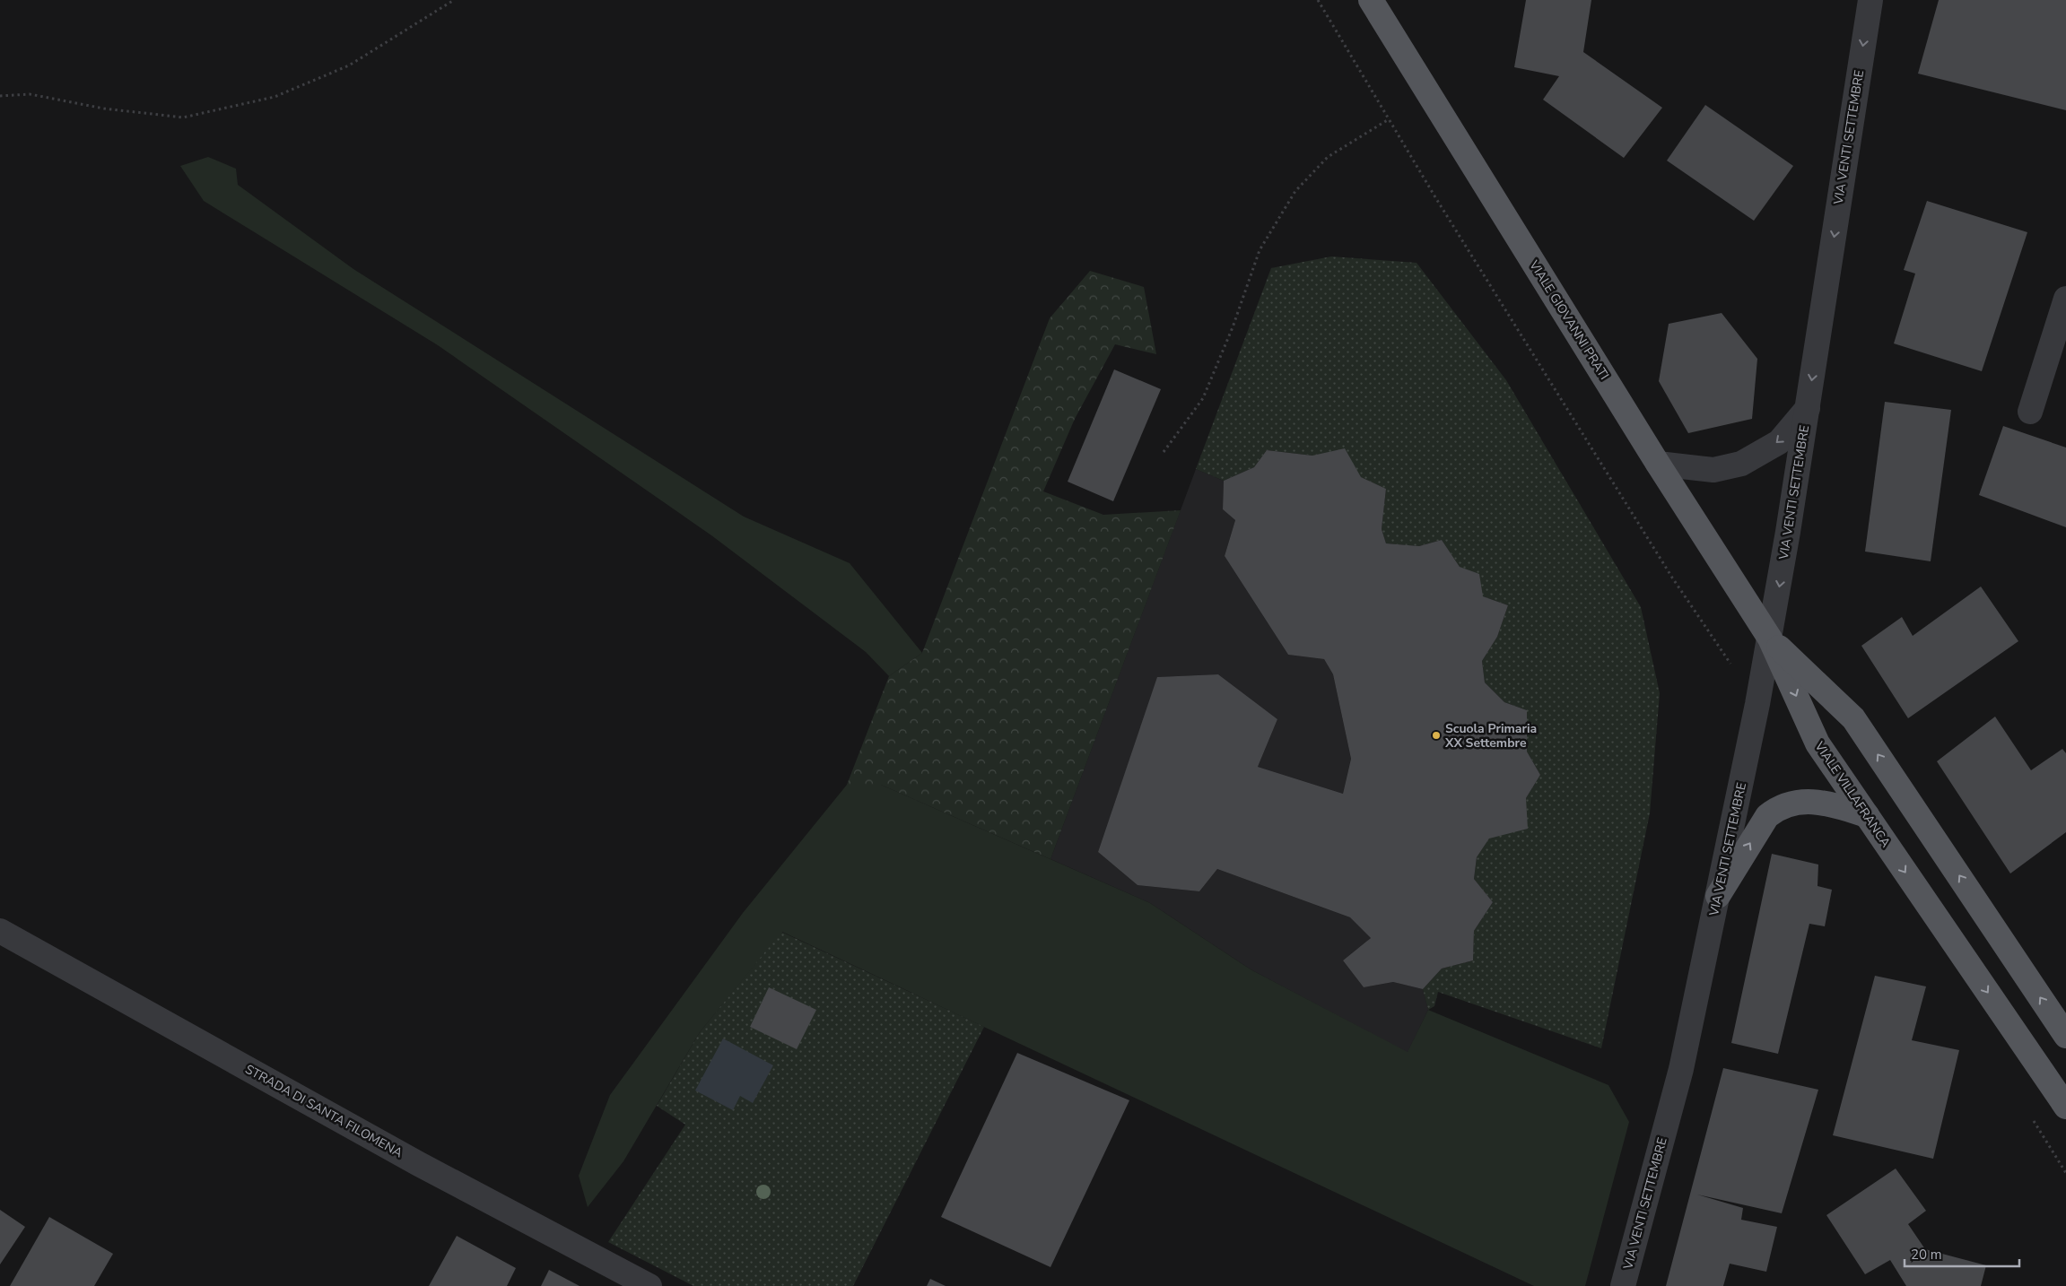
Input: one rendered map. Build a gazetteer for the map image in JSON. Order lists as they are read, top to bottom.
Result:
{
  "streets": {
    "main road": ["VIALE GIOVANNI PRATI", "VIALE VILLAFRANCA"],
    "street": ["VIA VENTI SETTEMBRE", "STRADA DI SANTA FILOMENA"]
  },
  "crossings": [
    ["VIA VENTI SETTEMBRE", "VIALE GIOVANNI PRATI"],
    ["VIA VENTI SETTEMBRE", "VIALE VILLAFRANCA"],
    ["VIALE GIOVANNI PRATI", "VIALE VILLAFRANCA"]
  ],
  "one_way": ["VIA VENTI SETTEMBRE"],
  "places": ["Scuola Primaria XX Settembre"],
  "scale_bar": "20 m"
}
